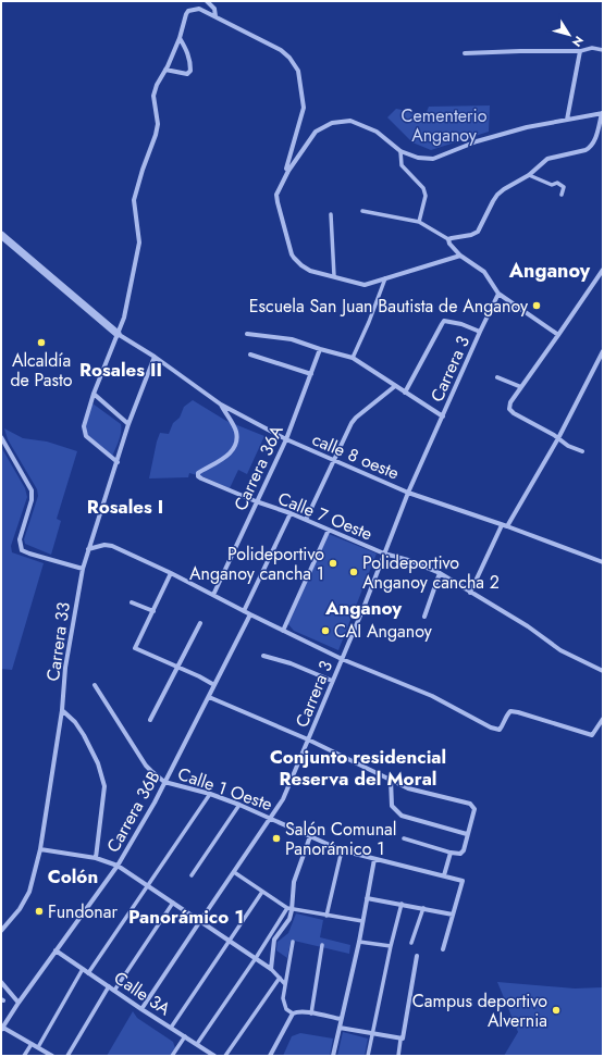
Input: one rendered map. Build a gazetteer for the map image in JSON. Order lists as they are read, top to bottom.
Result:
{
  "streets": {
    "street": [
      "Carrera 3",
      "calle 8 oeste",
      "Carrera 36A",
      "Calle 7 Oeste",
      "Carrera 33",
      "Calle 1 Oeste",
      "Carrera 36B",
      "Calle 3A"
    ]
  },
  "crossings": [
    ["Carrera 3", "calle 8 oeste"],
    ["Carrera 3", "Calle 7 Oeste"],
    ["Carrera 3", "Calle 1 Oeste"],
    ["Carrera 3", "Calle 3A"],
    ["calle 8 oeste", "Carrera 36A"],
    ["calle 8 oeste", "Calle 7 Oeste"],
    ["calle 8 oeste", "Carrera 33"],
    ["Carrera 36A", "Calle 7 Oeste"],
    ["Calle 1 Oeste", "Carrera 36B"],
    ["Carrera 36B", "Calle 3A"]
  ],
  "districts": [
    "Anganoy",
    "Rosales II",
    "Rosales I",
    "Anganoy",
    "Conjunto residencial Reserva del Moral",
    "Colón",
    "Panorámico 1"
  ],
  "parks": ["Cementerio Anganoy"],
  "places": [
    "Escuela San Juan Bautista de Anganoy",
    "Alcaldía de Pasto",
    "Polideportivo Anganoy cancha 1",
    "Polideportivo Anganoy cancha 2",
    "CAI Anganoy",
    "Salón Comunal Panorámico 1",
    "Fundonar",
    "Campus deportivo Alvernia"
  ],
  "north": "bottom right"
}
